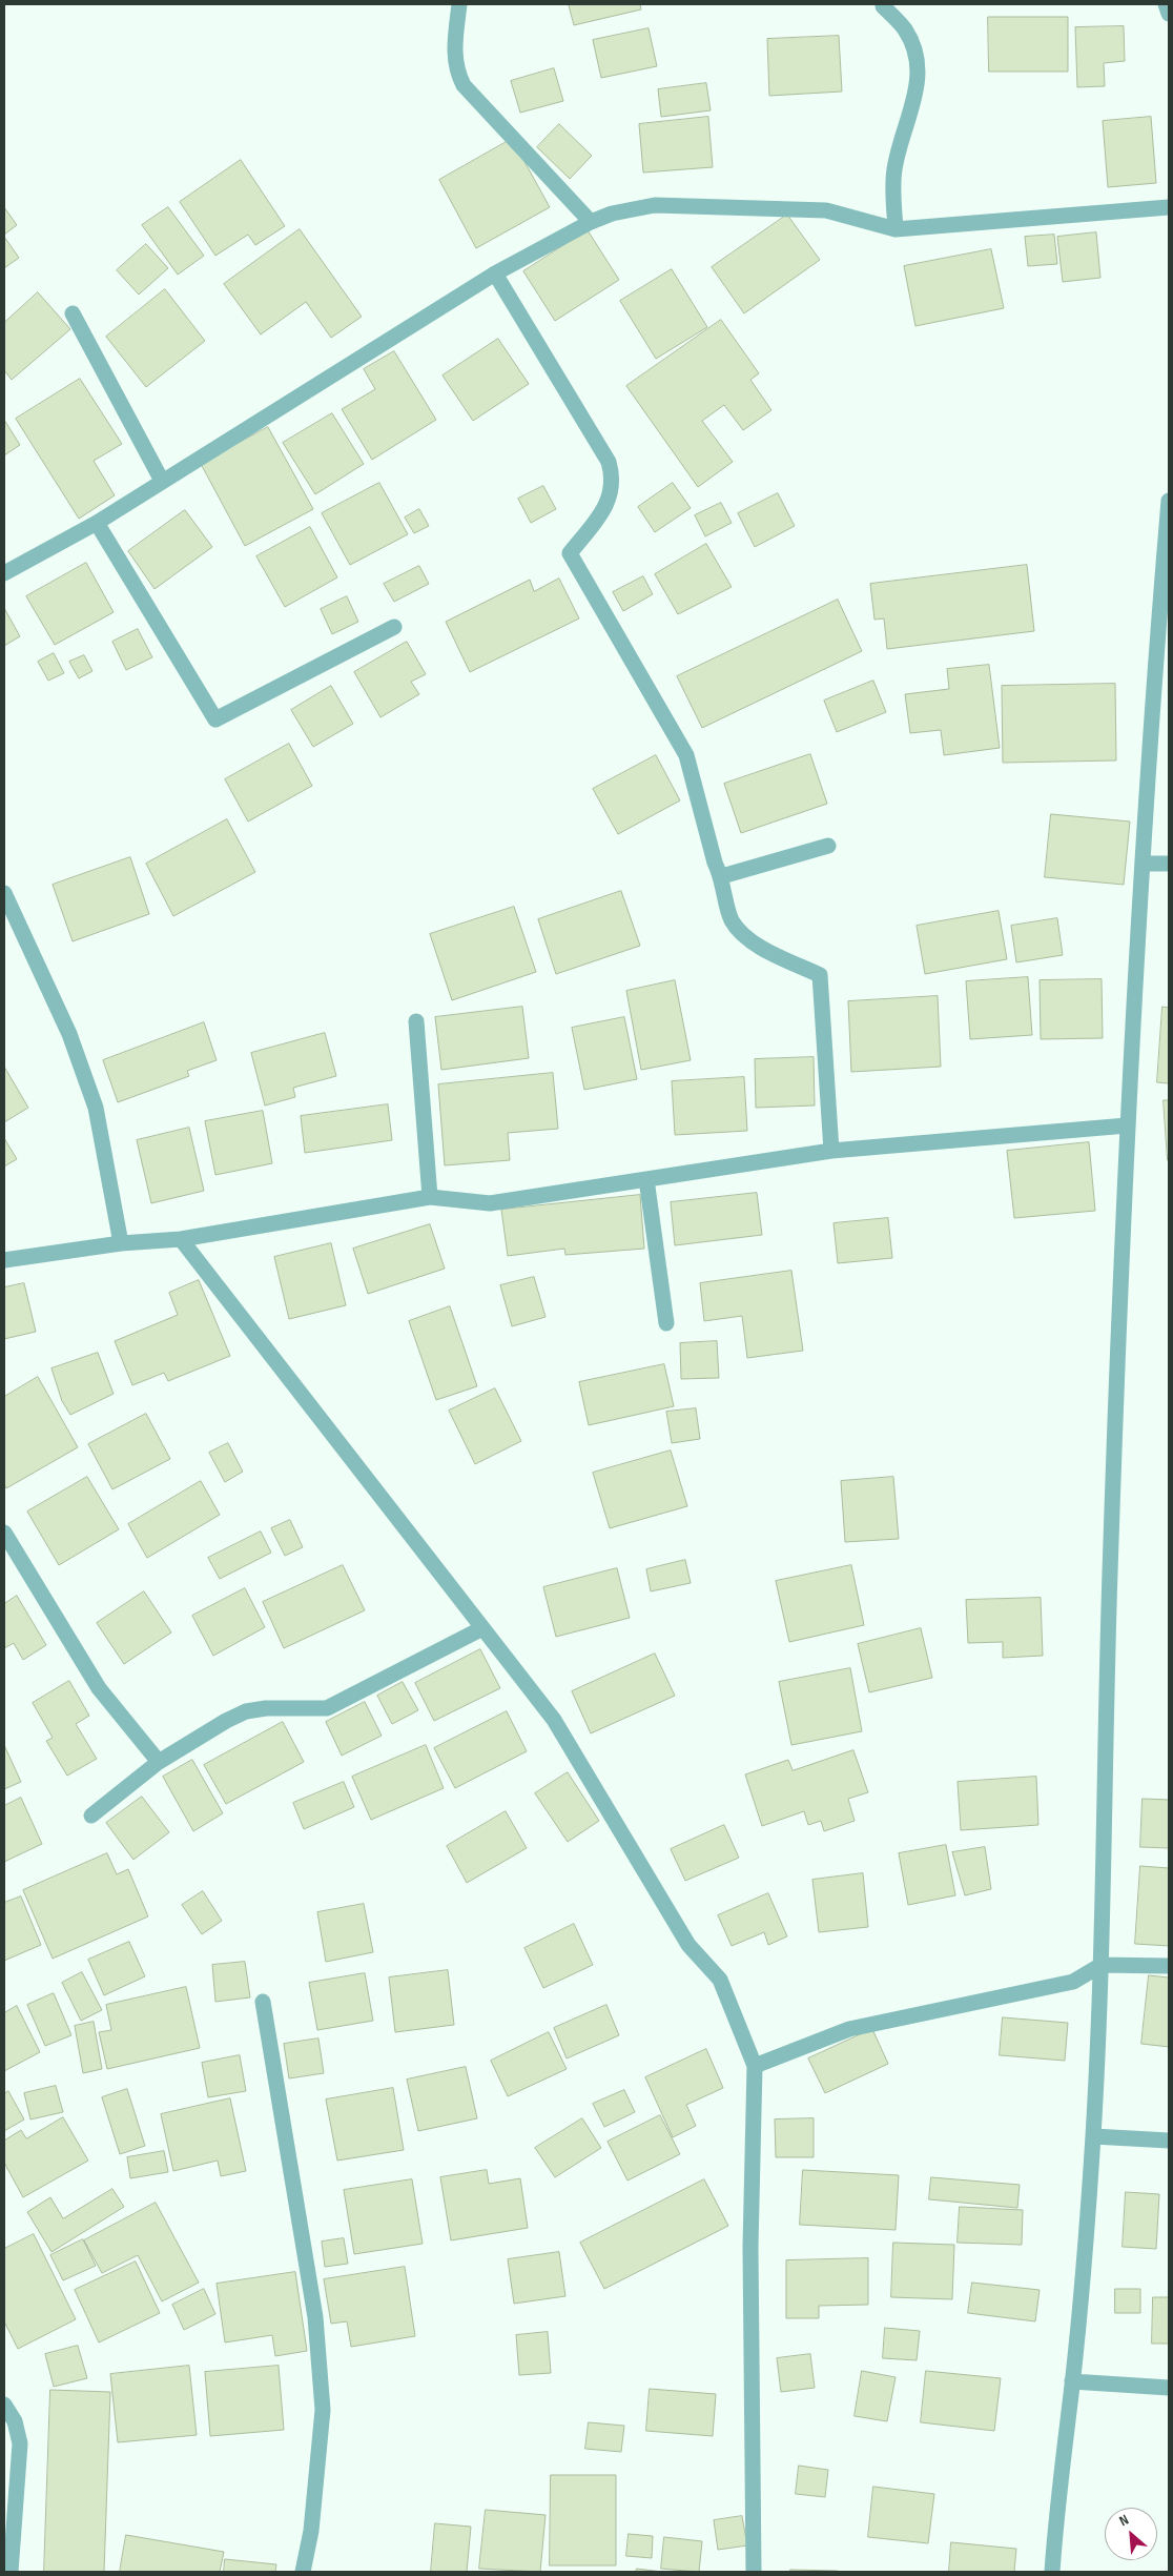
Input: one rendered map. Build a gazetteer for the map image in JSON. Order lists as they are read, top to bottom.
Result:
{
  "north": "top left"
}
